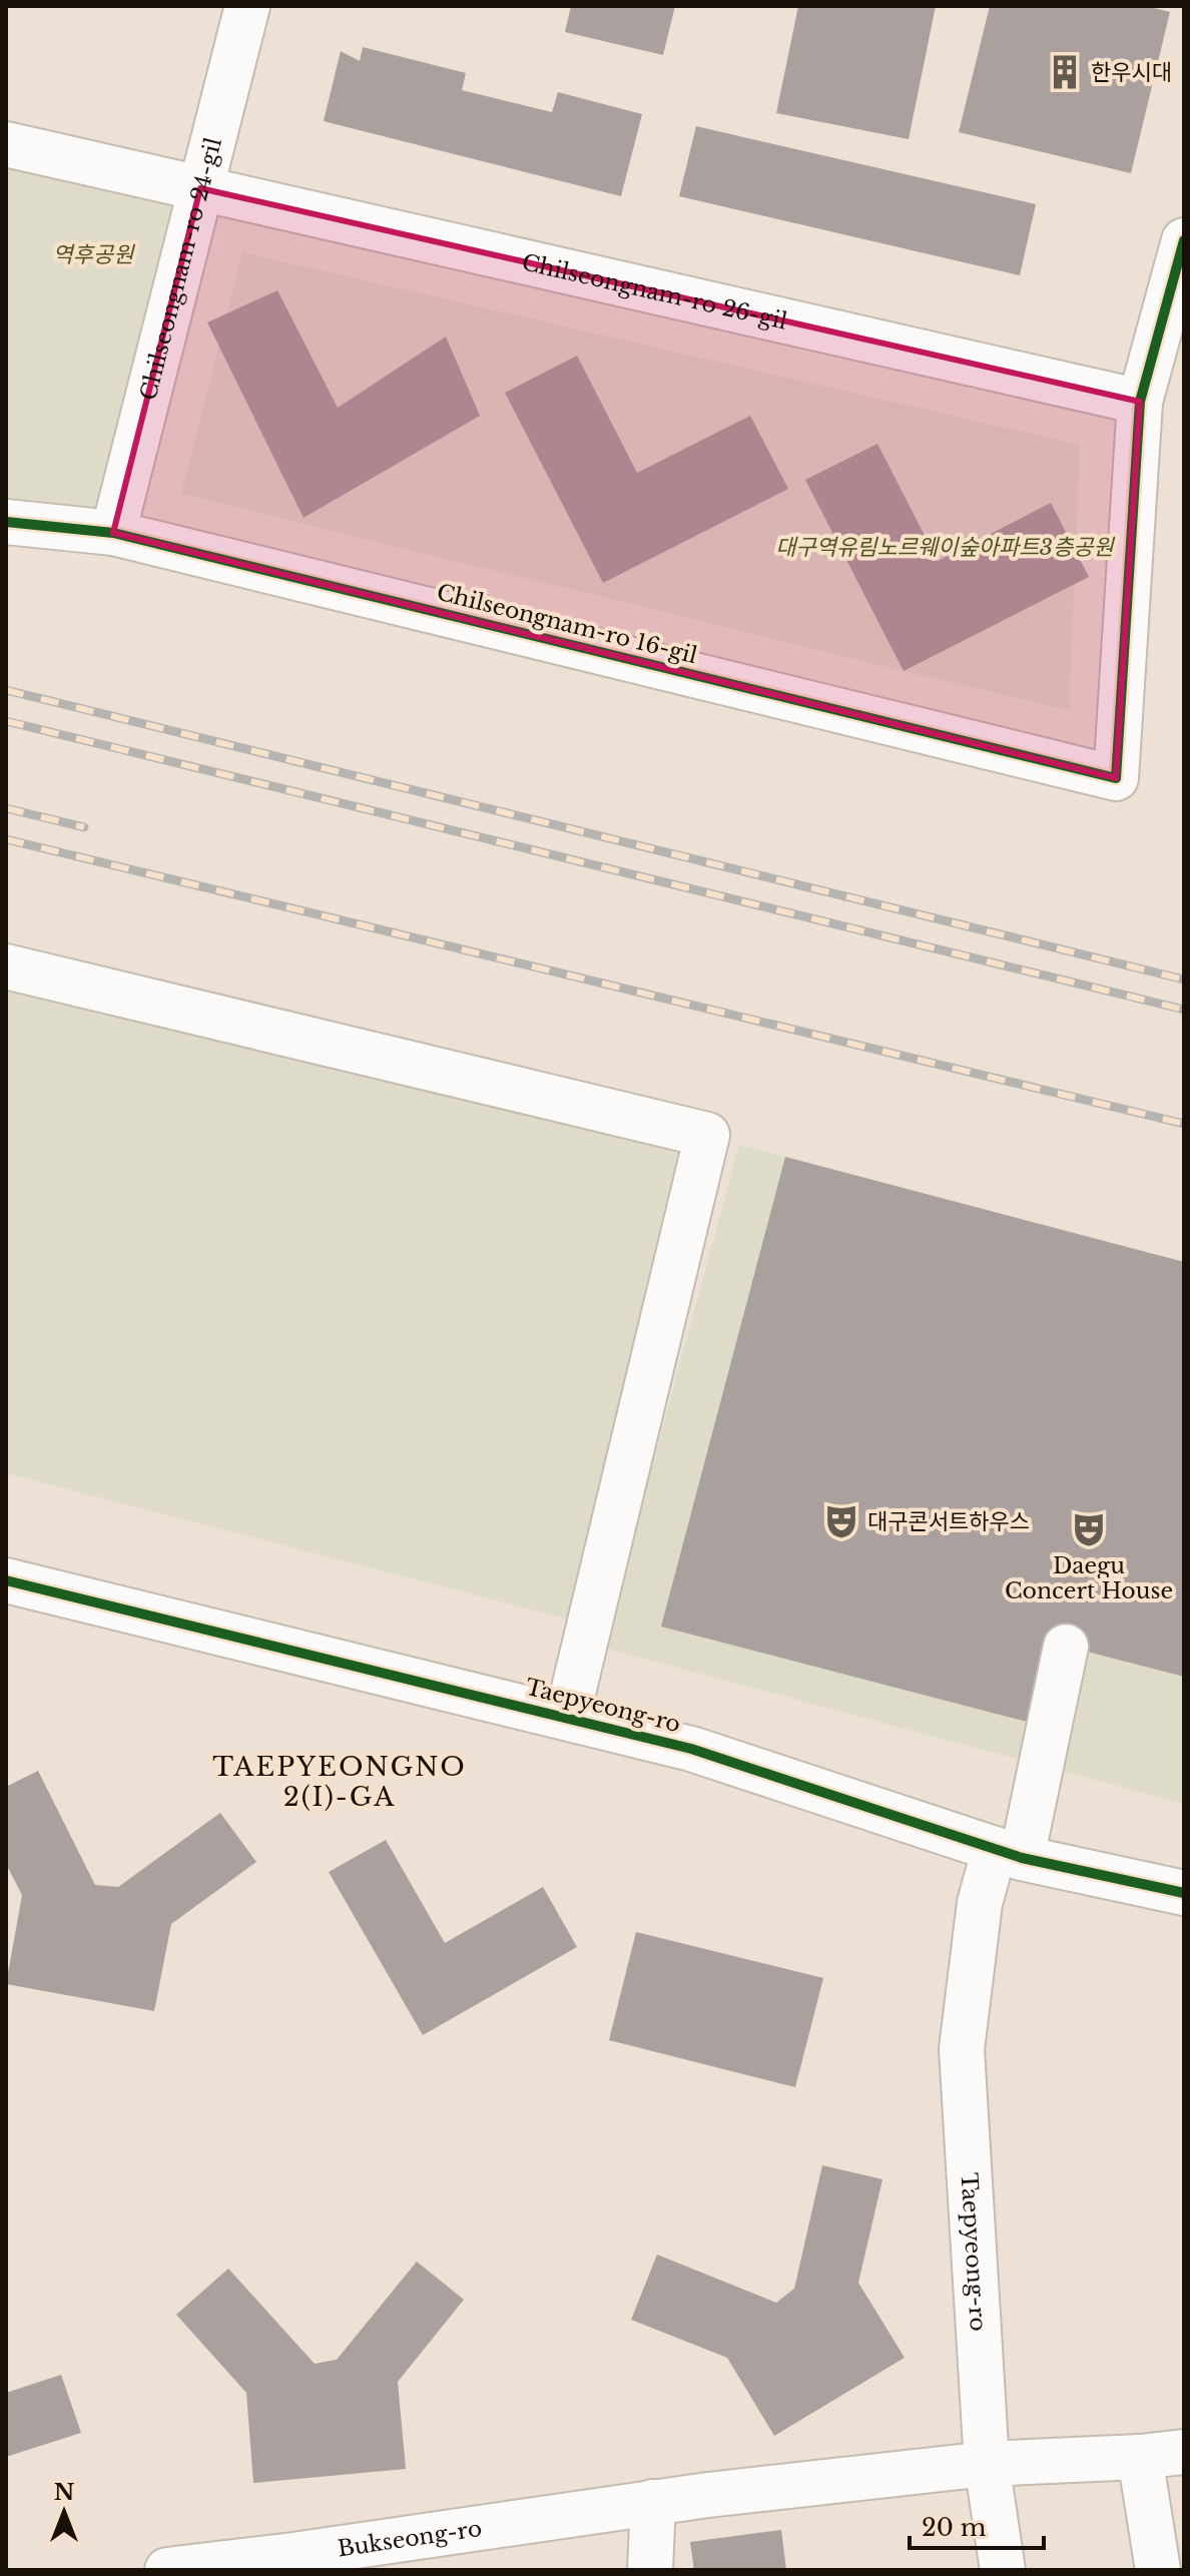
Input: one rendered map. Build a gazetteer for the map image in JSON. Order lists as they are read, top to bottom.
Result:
{
  "streets": {
    "street": [
      "Chilseongnam-ro 24-gil",
      "Chilseongnam-ro 26-gil",
      "Chilseongnam-ro 16-gil",
      "Taepyeong-ro",
      "Bukseong-ro"
    ]
  },
  "crossings": [
    ["Chilseongnam-ro 24-gil", "Chilseongnam-ro 26-gil"],
    ["Chilseongnam-ro 24-gil", "Chilseongnam-ro 16-gil"],
    ["Chilseongnam-ro 26-gil", "Chilseongnam-ro 16-gil"],
    ["Taepyeong-ro", "Bukseong-ro"]
  ],
  "districts": ["TAEPYEONGNO 2(I)-GA"],
  "parks": ["역후공원", "대구역유림노르웨이숲아파트3층공원"],
  "places": {
    "building": ["한우시대"],
    "theatre": ["대구콘서트하우스", "Daegu Concert House"]
  },
  "scale_bar": "20 m",
  "north": "top"
}
